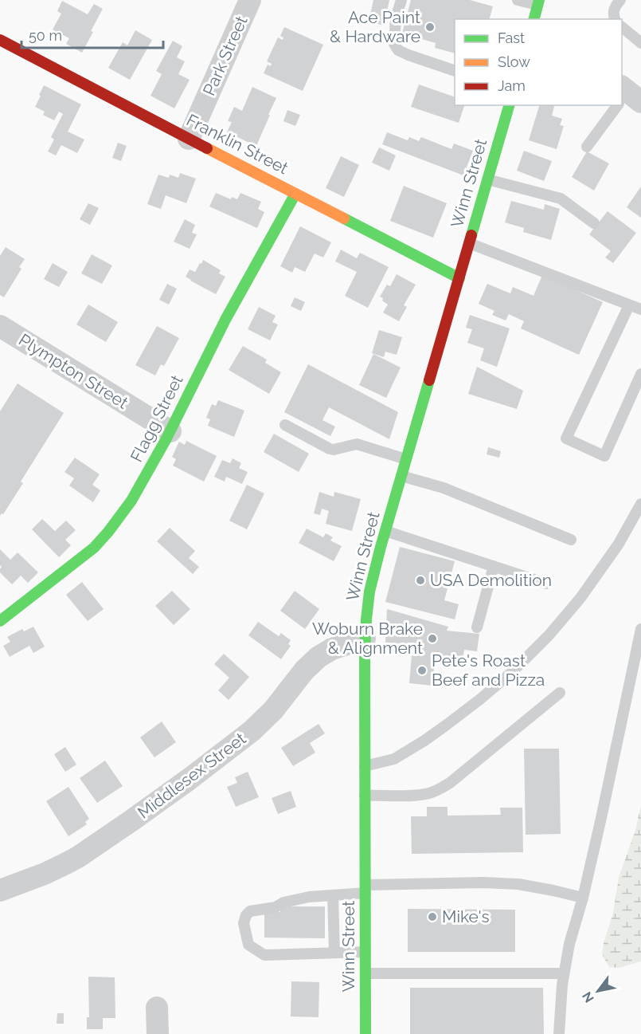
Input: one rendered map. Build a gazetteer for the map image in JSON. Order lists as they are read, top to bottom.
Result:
{
  "streets": {
    "street": [
      "Park Street",
      "Franklin Street",
      "Winn Street",
      "Plympton Street",
      "Flagg Street",
      "Middlesex Street"
    ]
  },
  "crossings": [
    ["Park Street", "Franklin Street"],
    ["Franklin Street", "Winn Street"],
    ["Franklin Street", "Flagg Street"],
    ["Winn Street", "Middlesex Street"],
    ["Plympton Street", "Flagg Street"]
  ],
  "places": [
    "Ace Paint & Hardware",
    "USA Demolition",
    "Woburn Brake & Alignment",
    "Pete's Roast Beef and Pizza",
    "Mike's"
  ],
  "legend": ["Fast", "Slow", "Jam"],
  "scale_bar": "50 m",
  "north": "bottom left"
}
